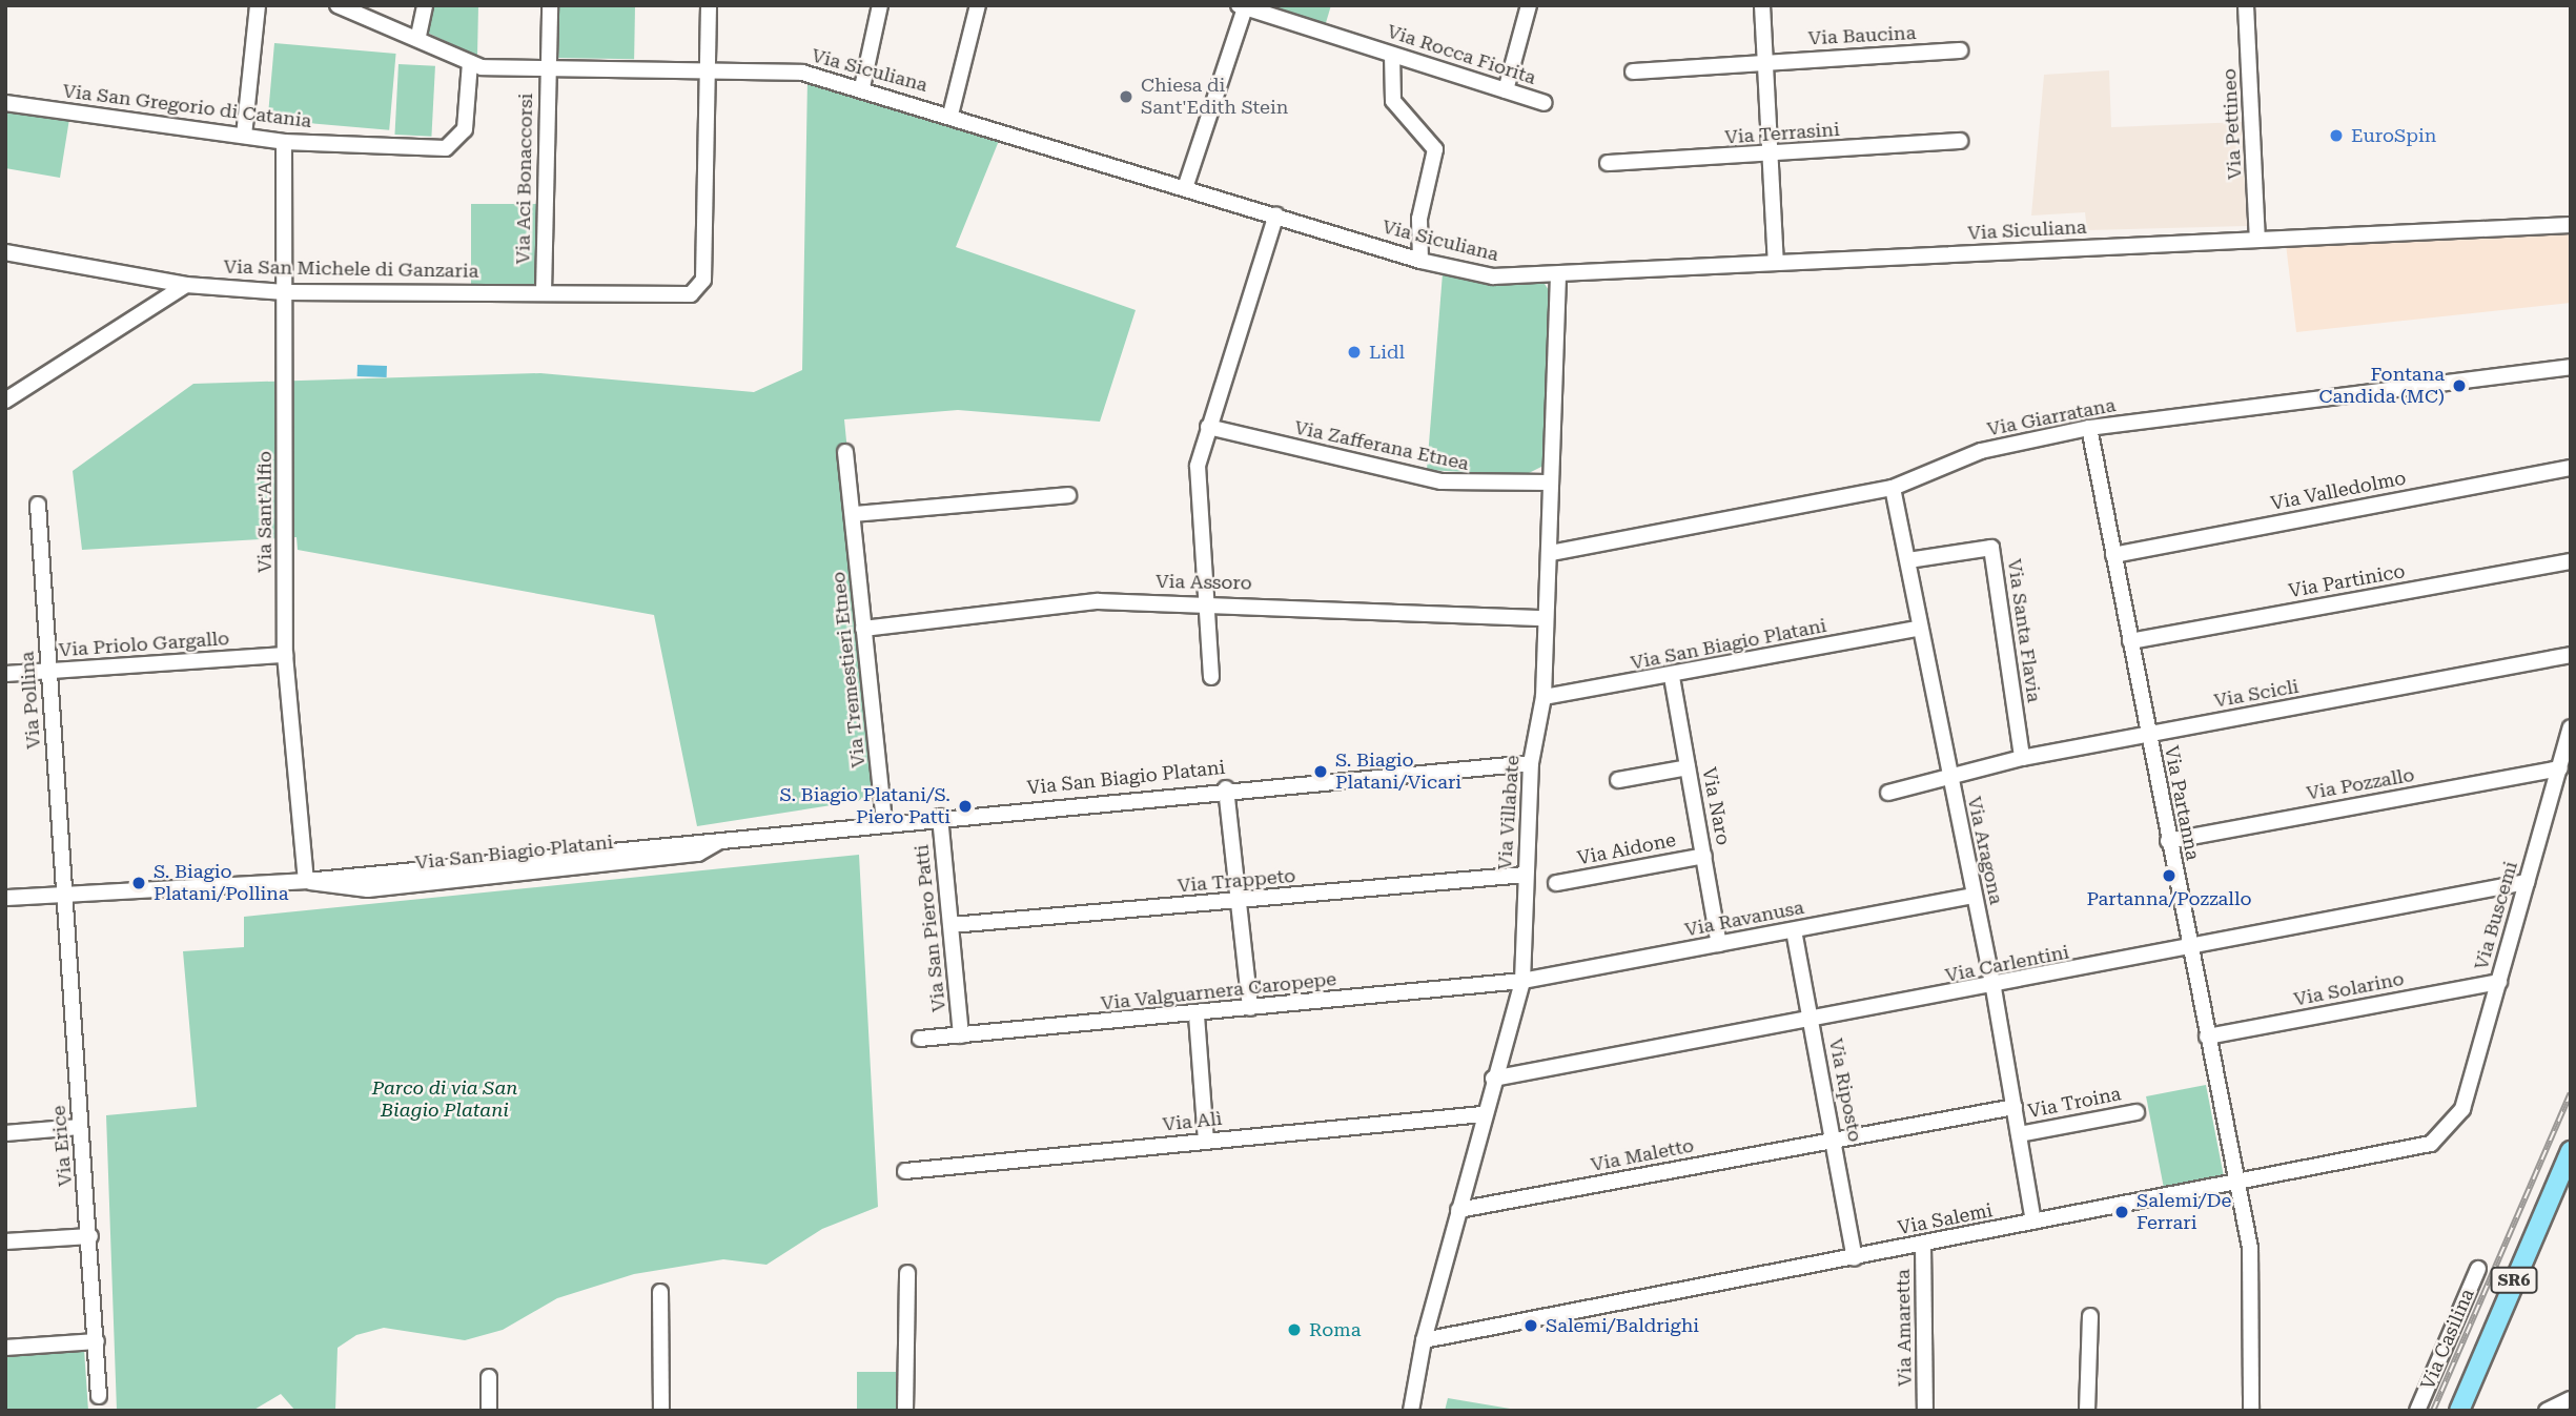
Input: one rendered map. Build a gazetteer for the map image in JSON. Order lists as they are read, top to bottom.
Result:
{
  "streets": {
    "main road": ["SR6", "Via Casilina"],
    "street": [
      "Via Baucina",
      "Via Rocca Fiorita",
      "Via Siculiana",
      "Via San Gregorio di Catania",
      "Via Pettineo",
      "Via Terrasini",
      "Via Aci Bonaccorsi",
      "Via San Michele di Ganzaria",
      "Via Giarratana",
      "Via Zafferana Etnea",
      "Via Valledolmo",
      "Via Sant'Alfio",
      "Via Partinico",
      "Via Assoro",
      "Via Santa Flavia",
      "Via Priolo Gargallo",
      "Via San Biagio Platani",
      "Via Tremestieri Etneo",
      "Via Scicli",
      "Via Pollina",
      "Via Pozzallo",
      "Via Partanna",
      "Via Naro",
      "Via Villabate",
      "Via Aidone",
      "Via Aragona",
      "Via Trappeto",
      "Via Buscemi",
      "Via Ravanusa",
      "Via San Piero Patti",
      "Via Carlentini",
      "Via Solarino",
      "Via Valguarnera Caropepe",
      "Via Riposto",
      "Via Troina",
      "Via Alì",
      "Via Erice",
      "Via Maletto",
      "Via Salemi",
      "Via Amaretta"
    ]
  },
  "crossings": [
    ["Via Siculiana", "Via San Gregorio di Catania"],
    ["Via Siculiana", "Via Pettineo"],
    ["Via Siculiana", "Via Aci Bonaccorsi"],
    ["Via Siculiana", "Via San Michele di Ganzaria"],
    ["Via Siculiana", "Via Villabate"],
    ["Via San Gregorio di Catania", "Via Sant'Alfio"],
    ["Via Aci Bonaccorsi", "Via San Michele di Ganzaria"],
    ["Via San Michele di Ganzaria", "Via Sant'Alfio"],
    ["Via Giarratana", "Via Partanna"],
    ["Via Giarratana", "Via Villabate"],
    ["Via Giarratana", "Via Aragona"],
    ["Via Zafferana Etnea", "Via Villabate"],
    ["Via Valledolmo", "Via Partanna"],
    ["Via Sant'Alfio", "Via Priolo Gargallo"],
    ["Via Sant'Alfio", "Via San Biagio Platani"],
    ["Via Partinico", "Via Partanna"],
    ["Via Assoro", "Via Tremestieri Etneo"],
    ["Via Assoro", "Via Villabate"],
    ["Via Santa Flavia", "Via Scicli"],
    ["Via Santa Flavia", "Via Aragona"],
    ["Via Priolo Gargallo", "Via Pollina"],
    ["Via San Biagio Platani", "Via Tremestieri Etneo"],
    ["Via San Biagio Platani", "Via Pollina"],
    ["Via San Biagio Platani", "Via Naro"],
    ["Via San Biagio Platani", "Via Villabate"],
    ["Via San Biagio Platani", "Via Aragona"],
    ["Via San Biagio Platani", "Via San Piero Patti"],
    ["Via San Biagio Platani", "Via Erice"],
    ["Via Scicli", "Via Partanna"],
    ["Via Scicli", "Via Aragona"],
    ["Via Pollina", "Via Erice"],
    ["Via Pozzallo", "Via Partanna"],
    ["Via Pozzallo", "Via Buscemi"],
    ["Via Partanna", "Via Carlentini"],
    ["Via Partanna", "Via Solarino"],
    ["Via Partanna", "Via Salemi"],
    ["Via Naro", "Via Aidone"],
    ["Via Naro", "Via Ravanusa"],
    ["Via Villabate", "Via Trappeto"],
    ["Via Villabate", "Via Ravanusa"],
    ["Via Villabate", "Via Carlentini"],
    ["Via Villabate", "Via Valguarnera Caropepe"],
    ["Via Villabate", "Via Alì"],
    ["Via Villabate", "Via Maletto"],
    ["Via Villabate", "Via Salemi"],
    ["Via Aragona", "Via Ravanusa"],
    ["Via Aragona", "Via Carlentini"],
    ["Via Aragona", "Via Troina"],
    ["Via Aragona", "Via Maletto"],
    ["Via Aragona", "Via Salemi"],
    ["Via Trappeto", "Via San Piero Patti"],
    ["Via Buscemi", "Via Carlentini"],
    ["Via Buscemi", "Via Solarino"],
    ["Via Buscemi", "Via Salemi"],
    ["Via Ravanusa", "Via Valguarnera Caropepe"],
    ["Via Ravanusa", "Via Riposto"],
    ["Via San Piero Patti", "Via Valguarnera Caropepe"],
    ["Via Carlentini", "Via Riposto"],
    ["Via Riposto", "Via Maletto"],
    ["Via Riposto", "Via Salemi"],
    ["Via Salemi", "Via Amaretta"]
  ],
  "parks": ["Parco di via San Biagio Platani"],
  "places": [
    "Chiesa di Sant'Edith Stein",
    "EuroSpin",
    "Lidl",
    "Fontana Candida (MC)",
    "S. Biagio Platani/Vicari",
    "S. Biagio Platani/S. Piero Patti",
    "Partanna/Pozzallo",
    "S. Biagio Platani/Pollina",
    "Salemi/De Ferrari",
    "Salemi/Baldrighi",
    "Roma"
  ]
}
